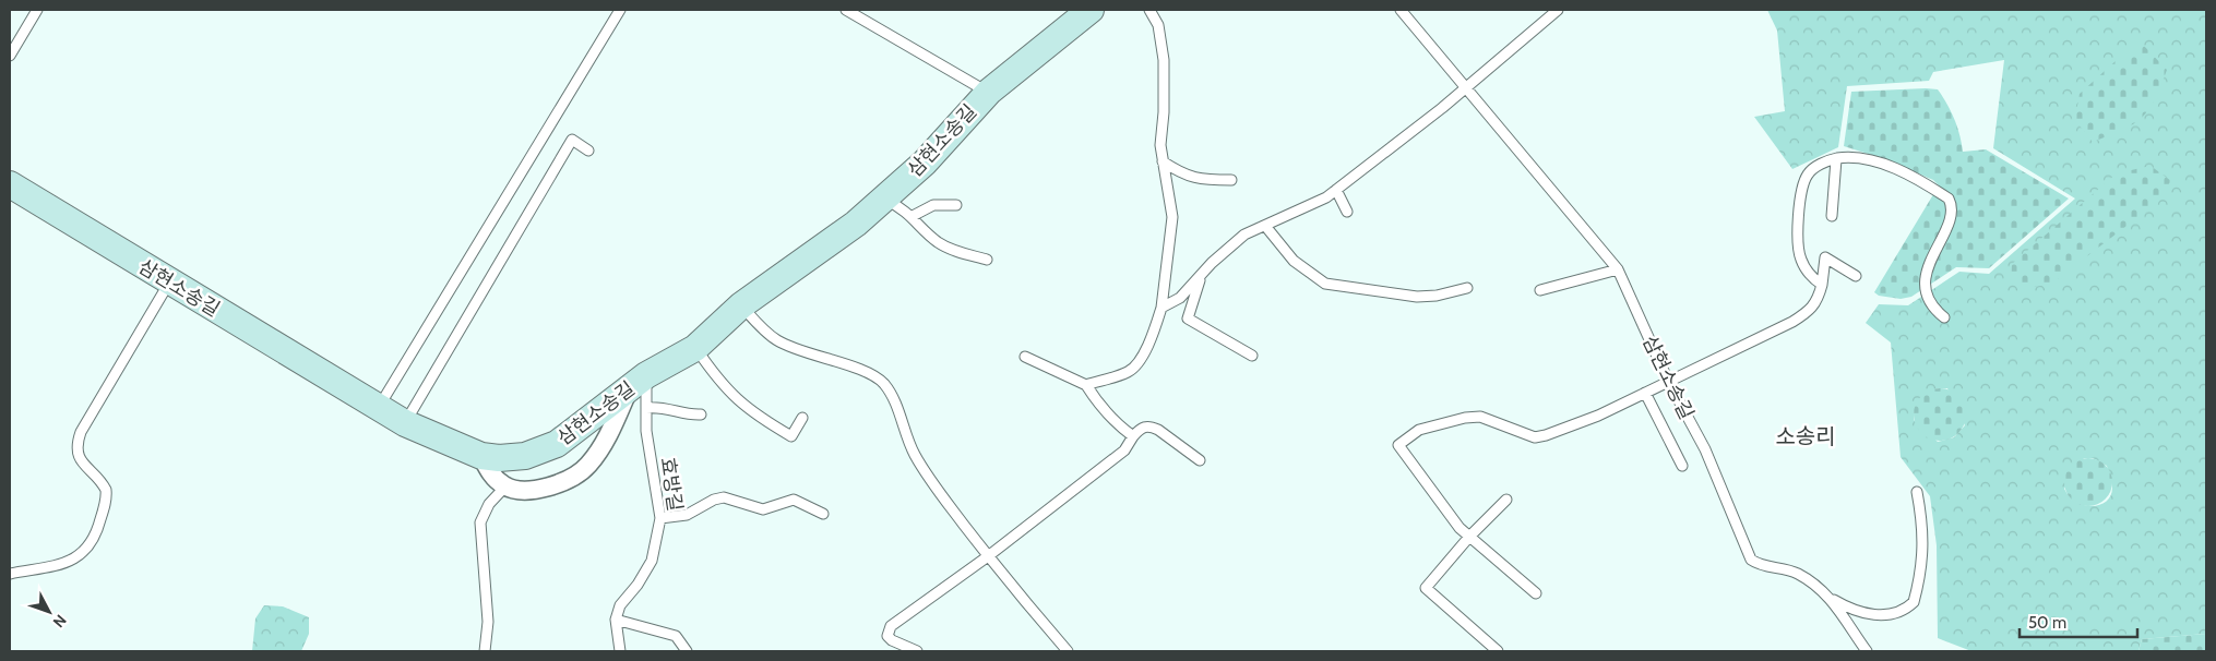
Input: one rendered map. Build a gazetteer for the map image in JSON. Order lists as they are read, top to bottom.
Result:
{
  "streets": {
    "street": ["삼현소송길"],
    "lane": ["효방길"]
  },
  "crossings": [
    ["삼현소송길", "효방길"]
  ],
  "districts": ["소송리"],
  "scale_bar": "50 m",
  "north": "bottom right"
}
